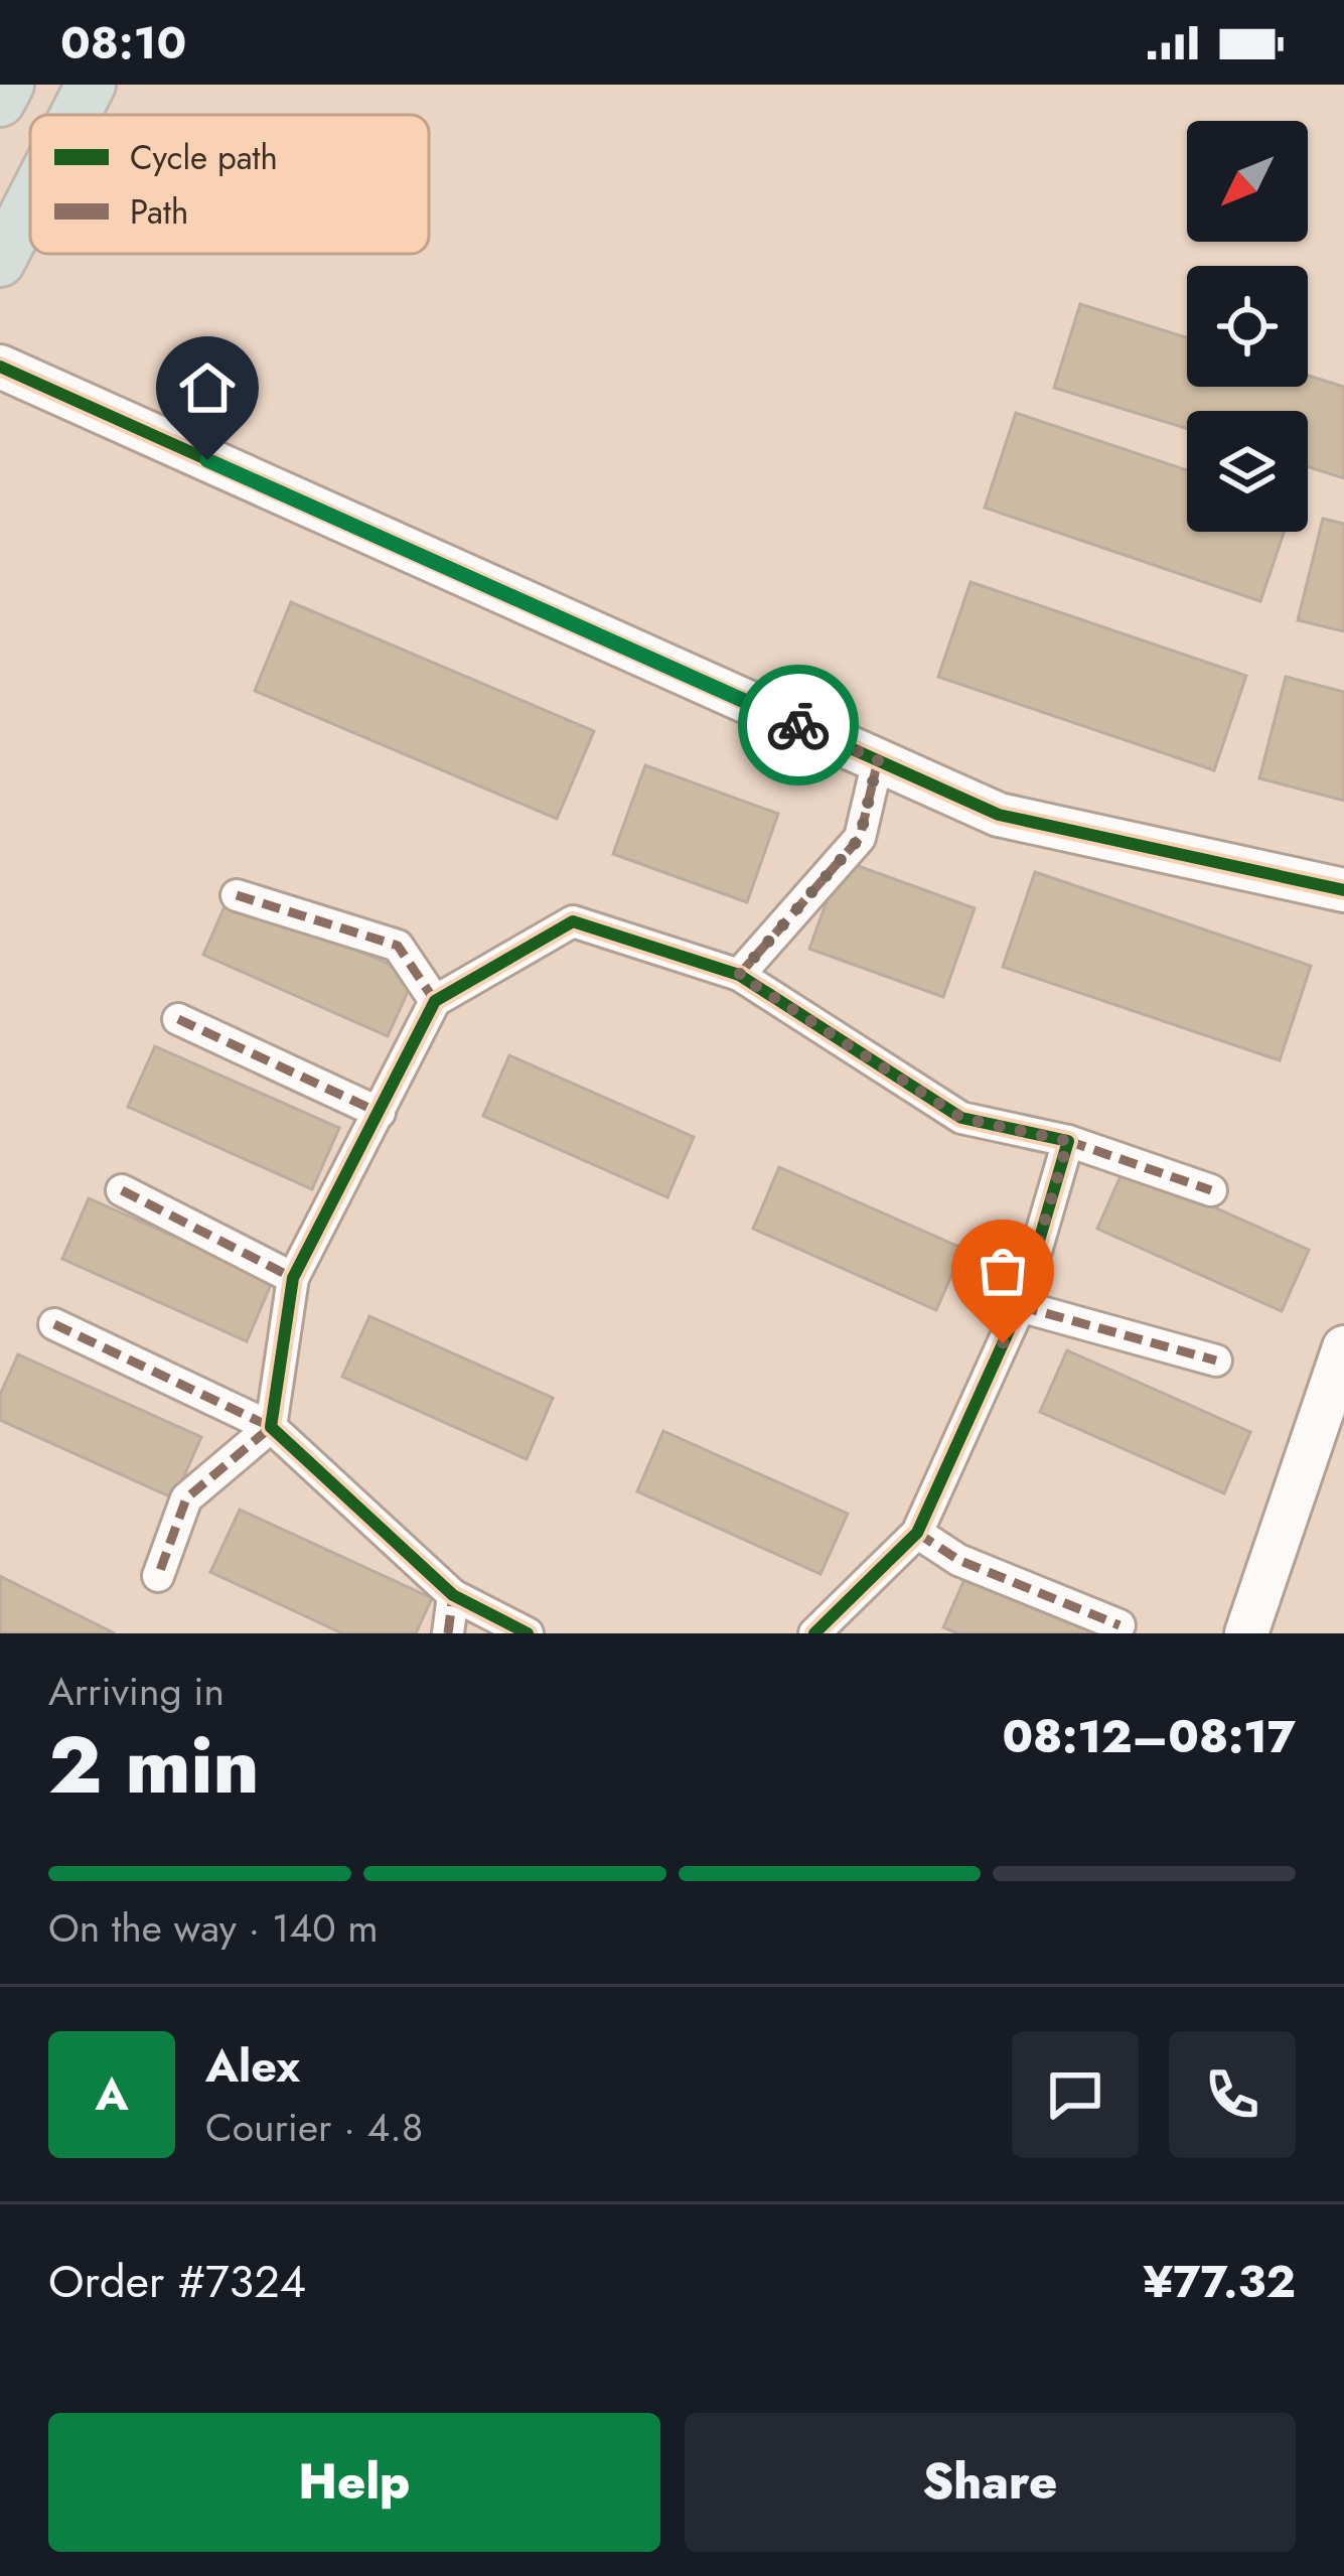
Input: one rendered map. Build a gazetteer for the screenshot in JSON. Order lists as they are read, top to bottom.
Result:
{
  "legend": ["Cycle path", "Path"],
  "north": "bottom left",
  "page": {
    "status": "08:10",
    "heading": ["2 min", "Arriving in", "08:12–08:17"],
    "panel": [
      "Alex",
      "Courier · 4.8",
      "Order #7324",
      "¥77.32"
    ],
    "bar": "On the way · 140 m",
    "round": "A",
    "buttons": ["Help", "Share"]
  }
}
